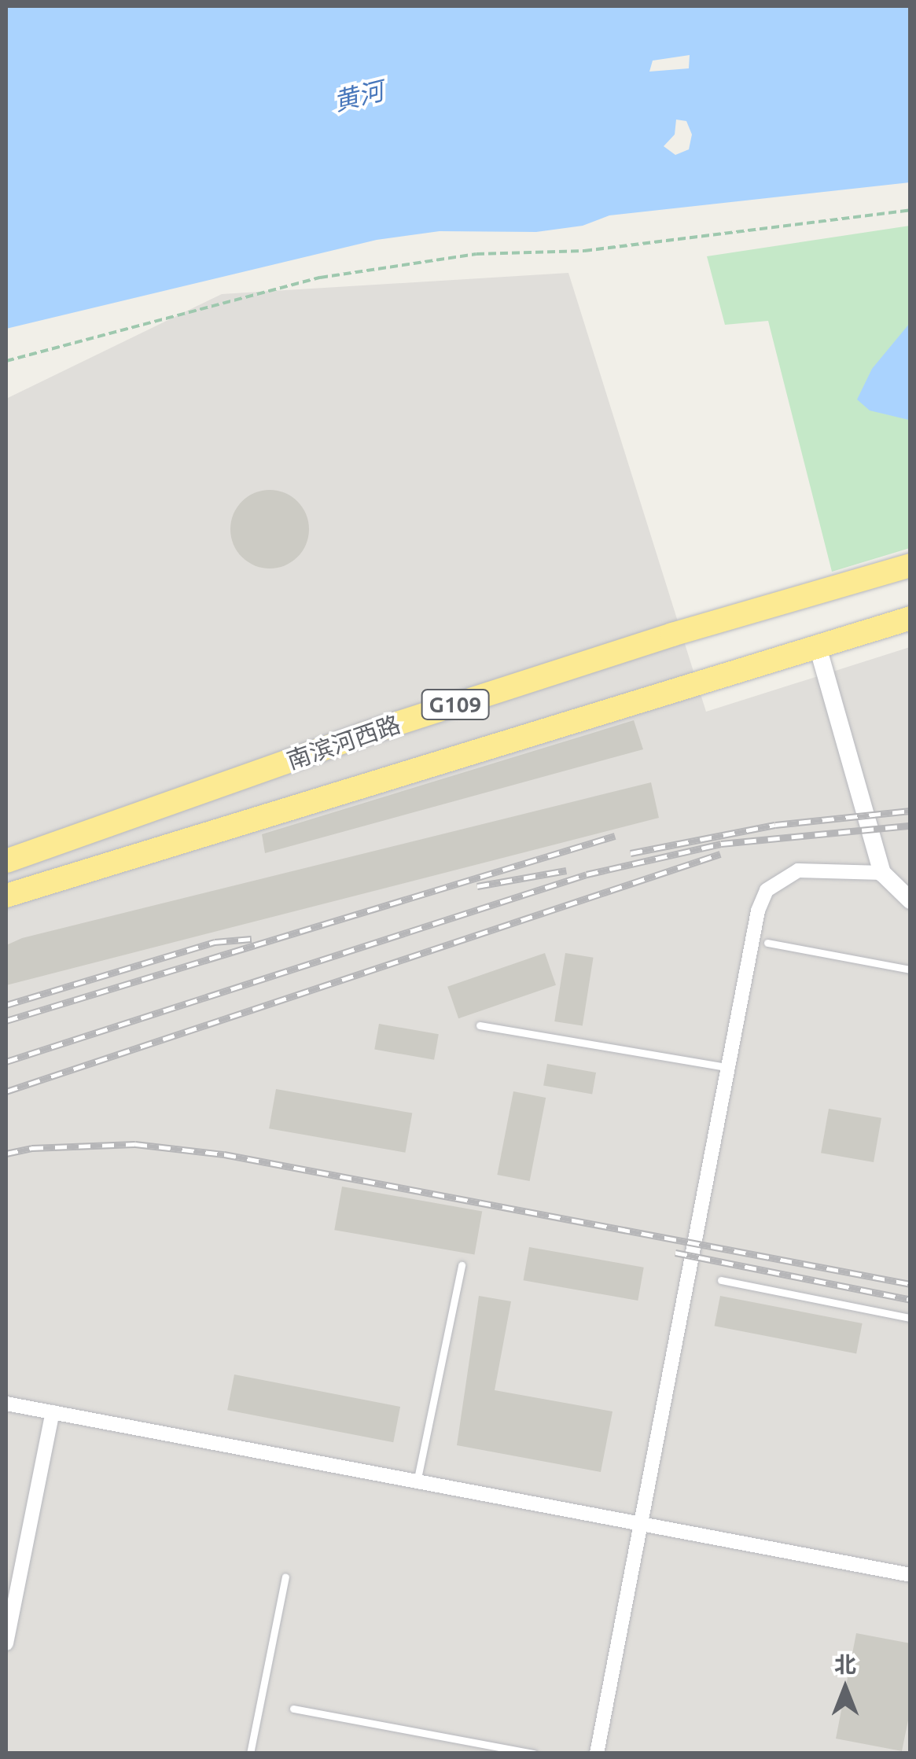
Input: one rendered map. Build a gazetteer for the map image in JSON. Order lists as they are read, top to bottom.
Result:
{
  "streets": {
    "highway": ["G109", "南滨河西路"]
  },
  "crossings": [
    ["G109", "南滨河西路"]
  ],
  "water": ["黄河"],
  "north": "top"
}
